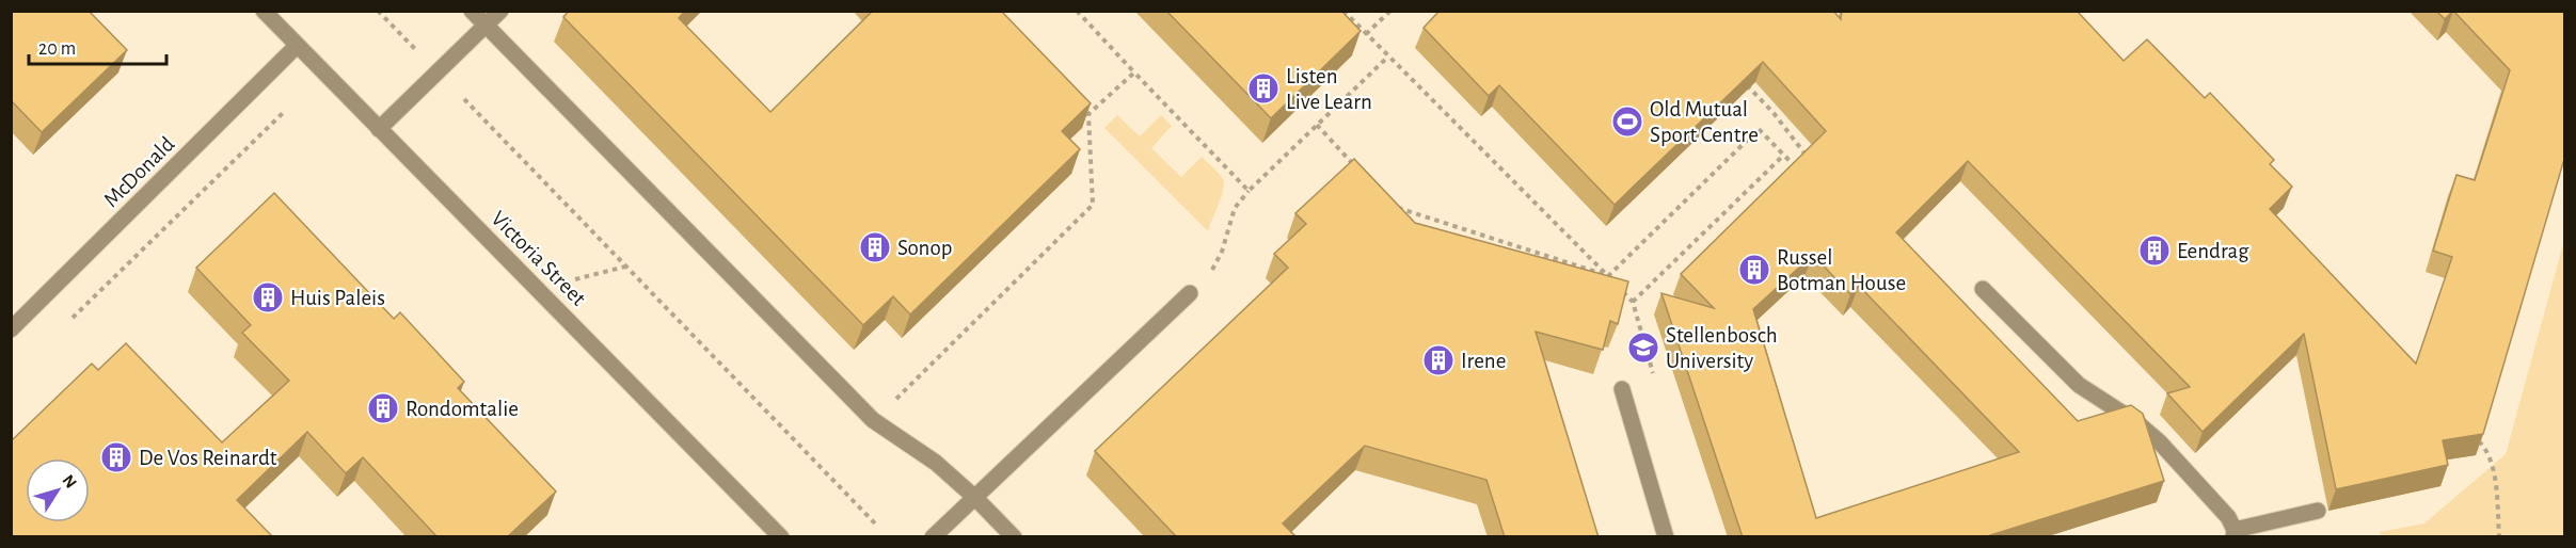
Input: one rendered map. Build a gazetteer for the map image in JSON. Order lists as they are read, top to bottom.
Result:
{
  "streets": {
    "street": ["McDonald", "Victoria Street"]
  },
  "crossings": [
    ["McDonald", "Victoria Street"]
  ],
  "places": {
    "building": [
      "Listen Live Learn",
      "Sonop",
      "Eendrag",
      "Russel Botman House",
      "Huis Paleis",
      "Irene",
      "Rondomtalie",
      "De Vos Reinardt"
    ],
    "sports": ["Old Mutual Sport Centre"],
    "school or university": ["Stellenbosch University"]
  },
  "scale_bar": "20 m",
  "north": "top right"
}
